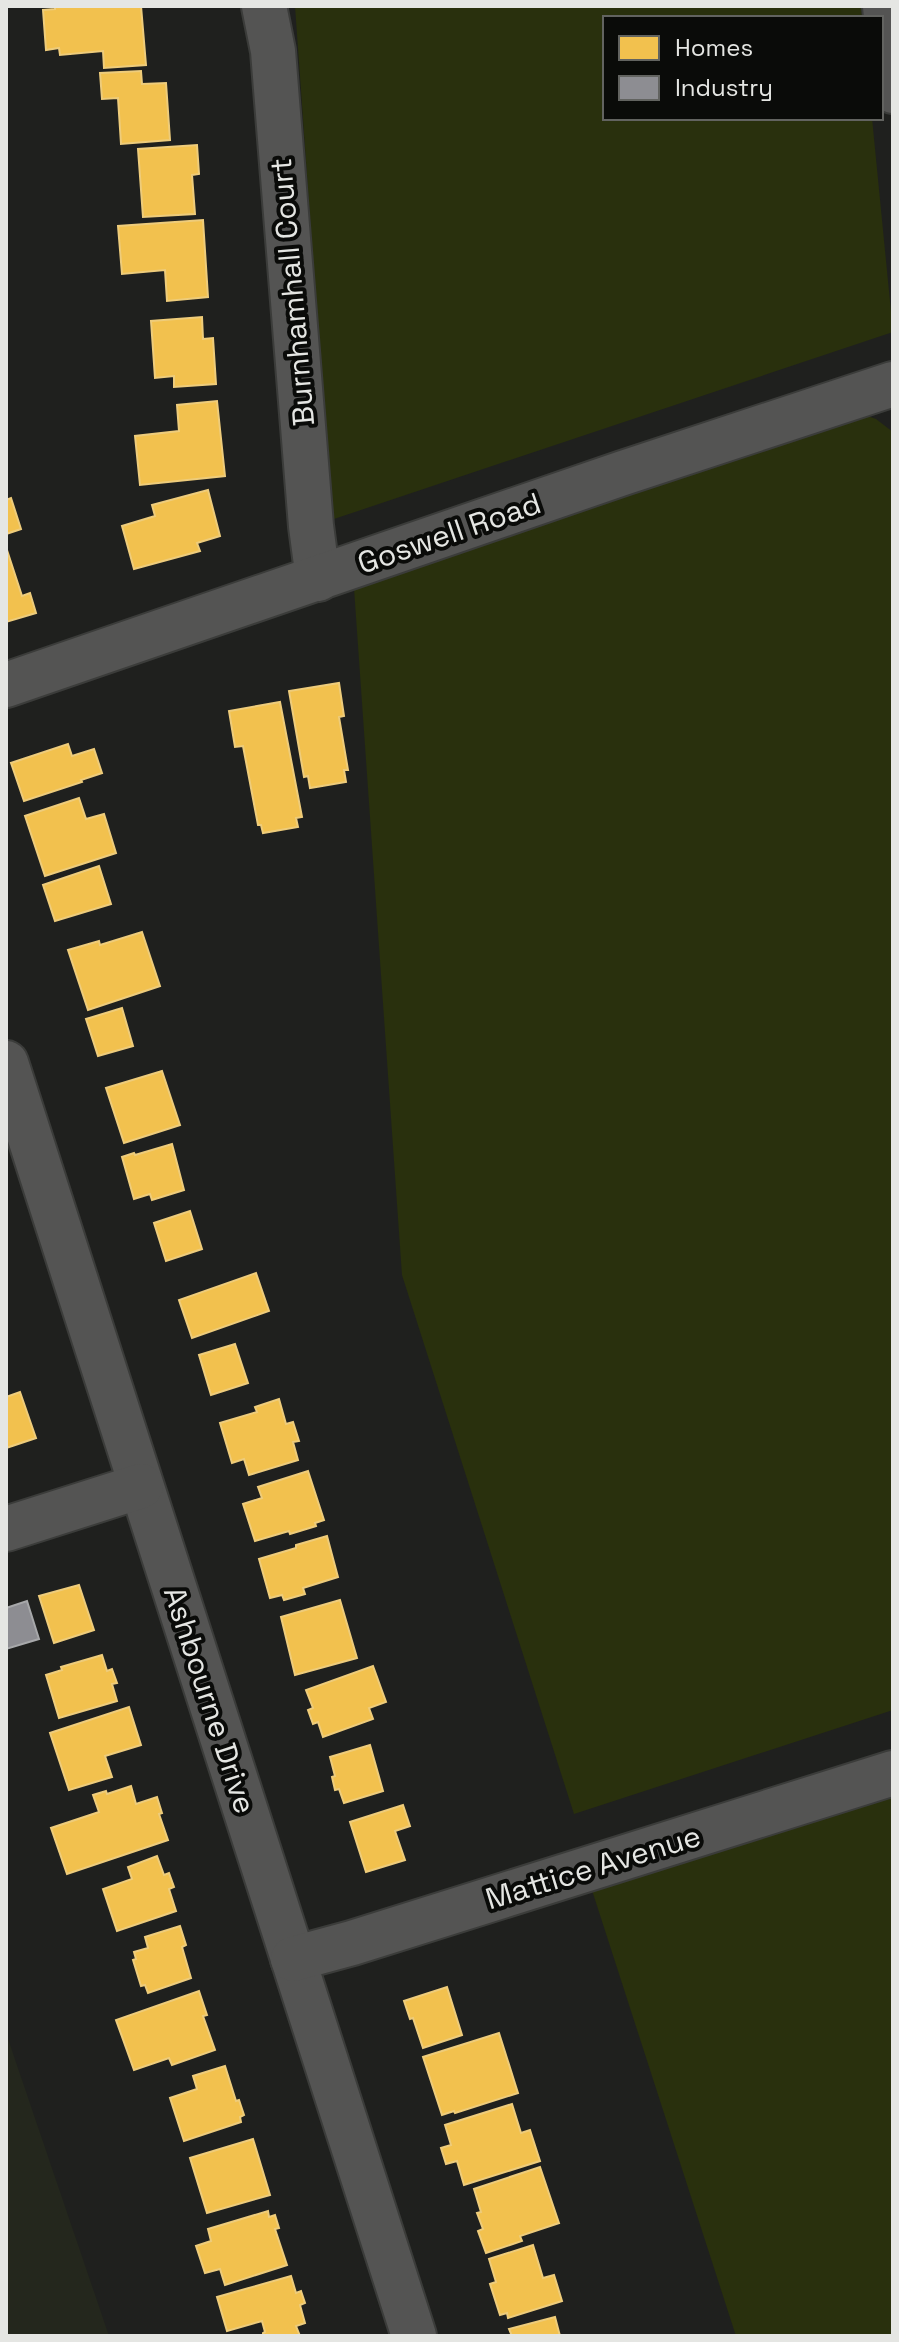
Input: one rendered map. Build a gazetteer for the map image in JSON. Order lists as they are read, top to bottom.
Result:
{
  "streets": {
    "street": [
      "Burnhamhall Court",
      "Goswell Road",
      "Ashbourne Drive",
      "Mattice Avenue"
    ]
  },
  "crossings": [
    ["Burnhamhall Court", "Goswell Road"],
    ["Ashbourne Drive", "Mattice Avenue"]
  ],
  "legend": ["Homes", "Industry"]
}
